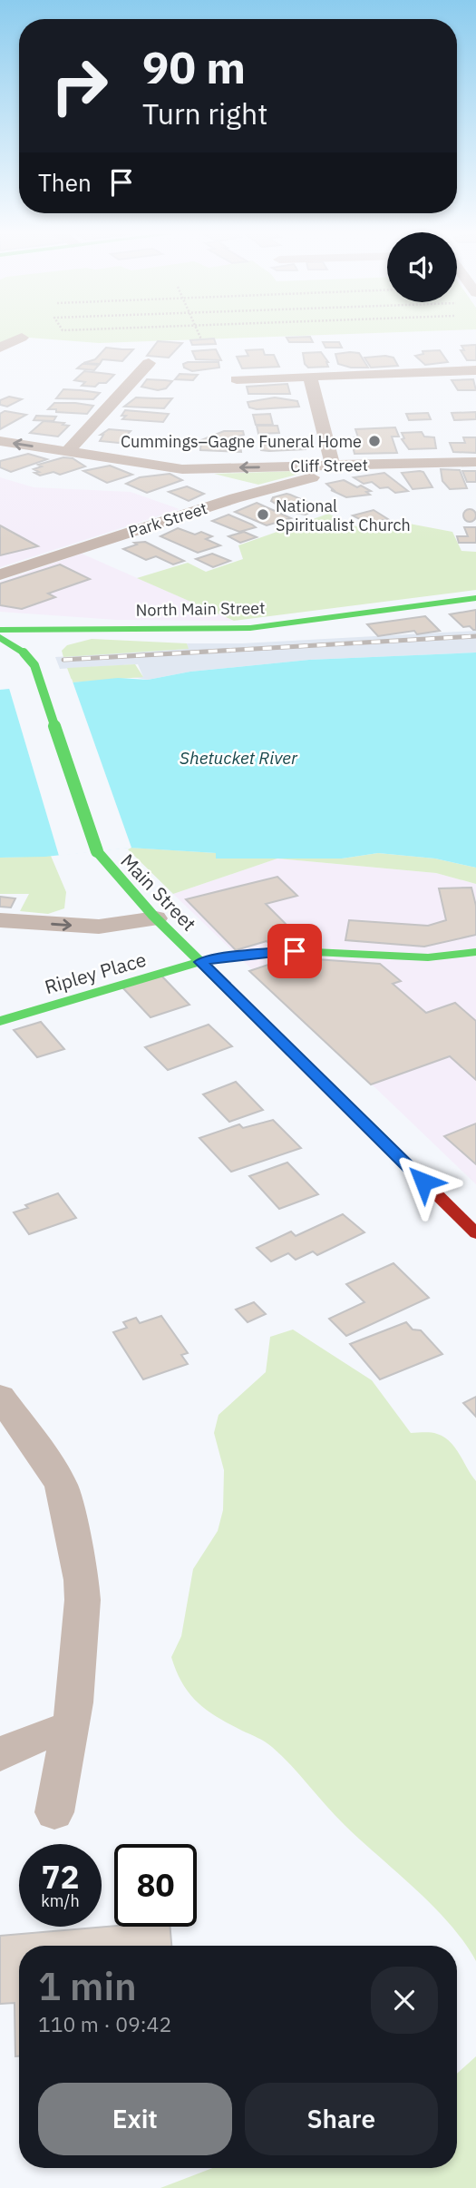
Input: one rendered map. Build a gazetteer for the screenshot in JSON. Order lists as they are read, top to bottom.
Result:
{
  "streets": {
    "main road": ["North Main Street", "Main Street", "Ripley Place"],
    "street": ["Cliff Street", "Park Street"]
  },
  "crossings": [
    ["Cliff Street", "Park Street"],
    ["Main Street", "Ripley Place"]
  ],
  "water": ["Shetucket River"],
  "places": ["Cummings–Gagne Funeral Home", "National Spiritualist Church"],
  "page": {
    "turn": ["90 m", "Turn right"],
    "then": "Then",
    "speed": "72 km/h",
    "limit": "80",
    "heading": ["1 min", "110 m · 09:42"],
    "buttons": ["Exit", "Share"]
  }
}
